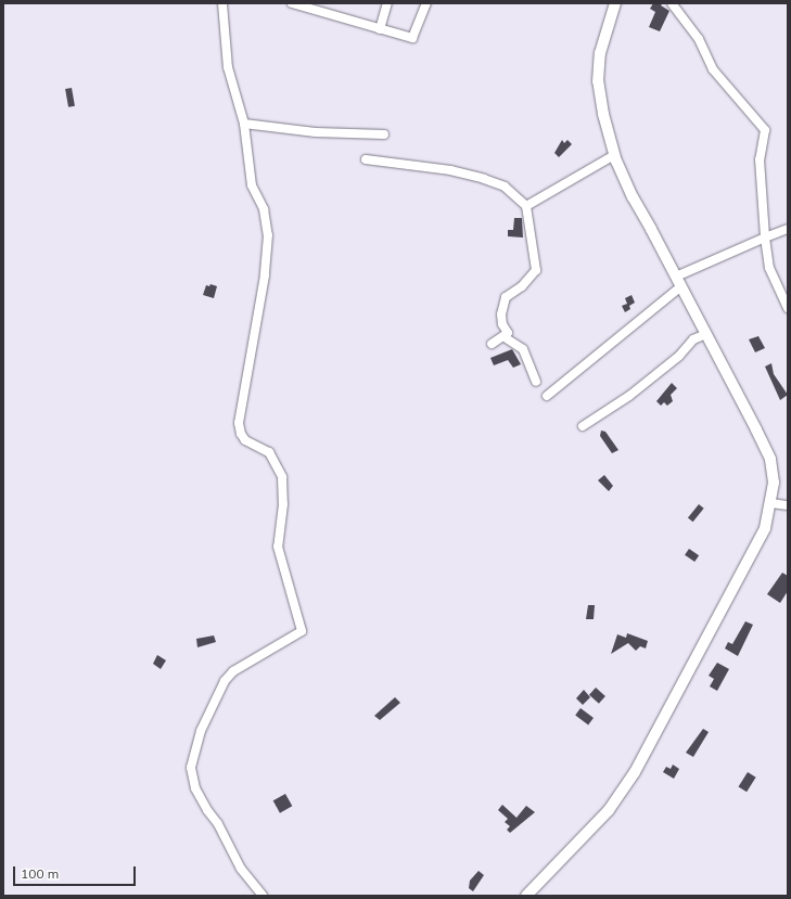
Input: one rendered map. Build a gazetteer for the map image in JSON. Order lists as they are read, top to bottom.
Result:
{
  "scale_bar": "100 m"
}
